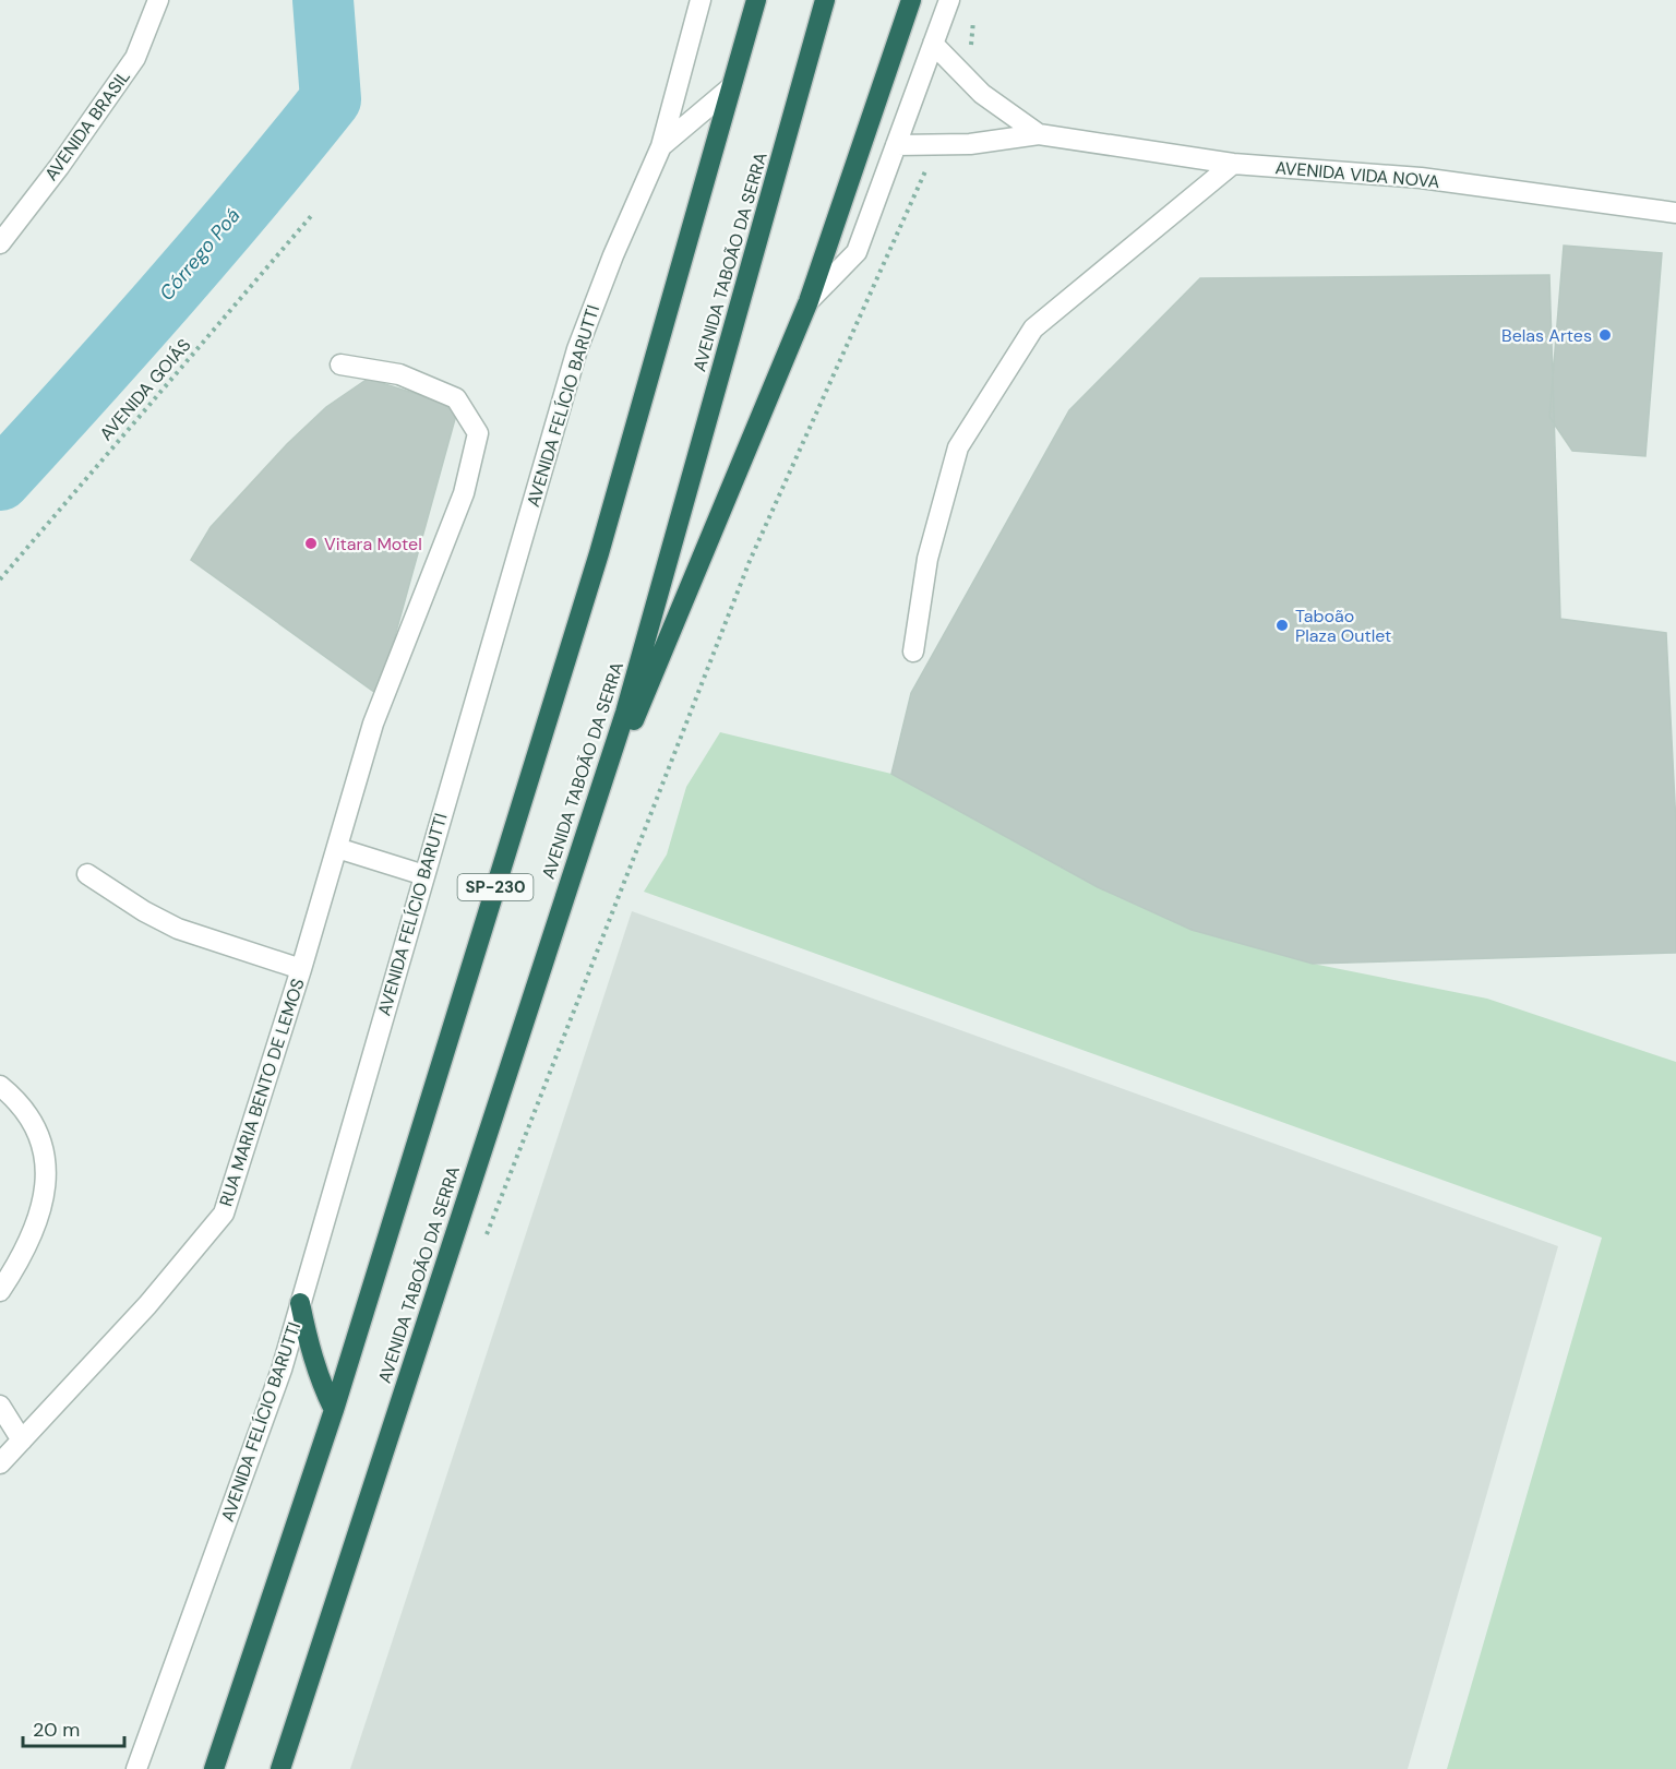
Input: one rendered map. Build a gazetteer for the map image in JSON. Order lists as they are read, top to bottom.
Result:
{
  "streets": {
    "highway": ["AVENIDA TABOÃO DA SERRA", "SP-230"],
    "street": [
      "AVENIDA BRASIL",
      "AVENIDA VIDA NOVA",
      "AVENIDA FELÍCIO BARUTTI",
      "RUA MARIA BENTO DE LEMOS"
    ],
    "path": ["AVENIDA GOIÁS"]
  },
  "crossings": [
    ["AVENIDA FELÍCIO BARUTTI", "SP-230"]
  ],
  "water": ["Córrego Poá"],
  "places": ["Belas Artes", "Vitara Motel", "Taboão Plaza Outlet"],
  "scale_bar": "20 m"
}
